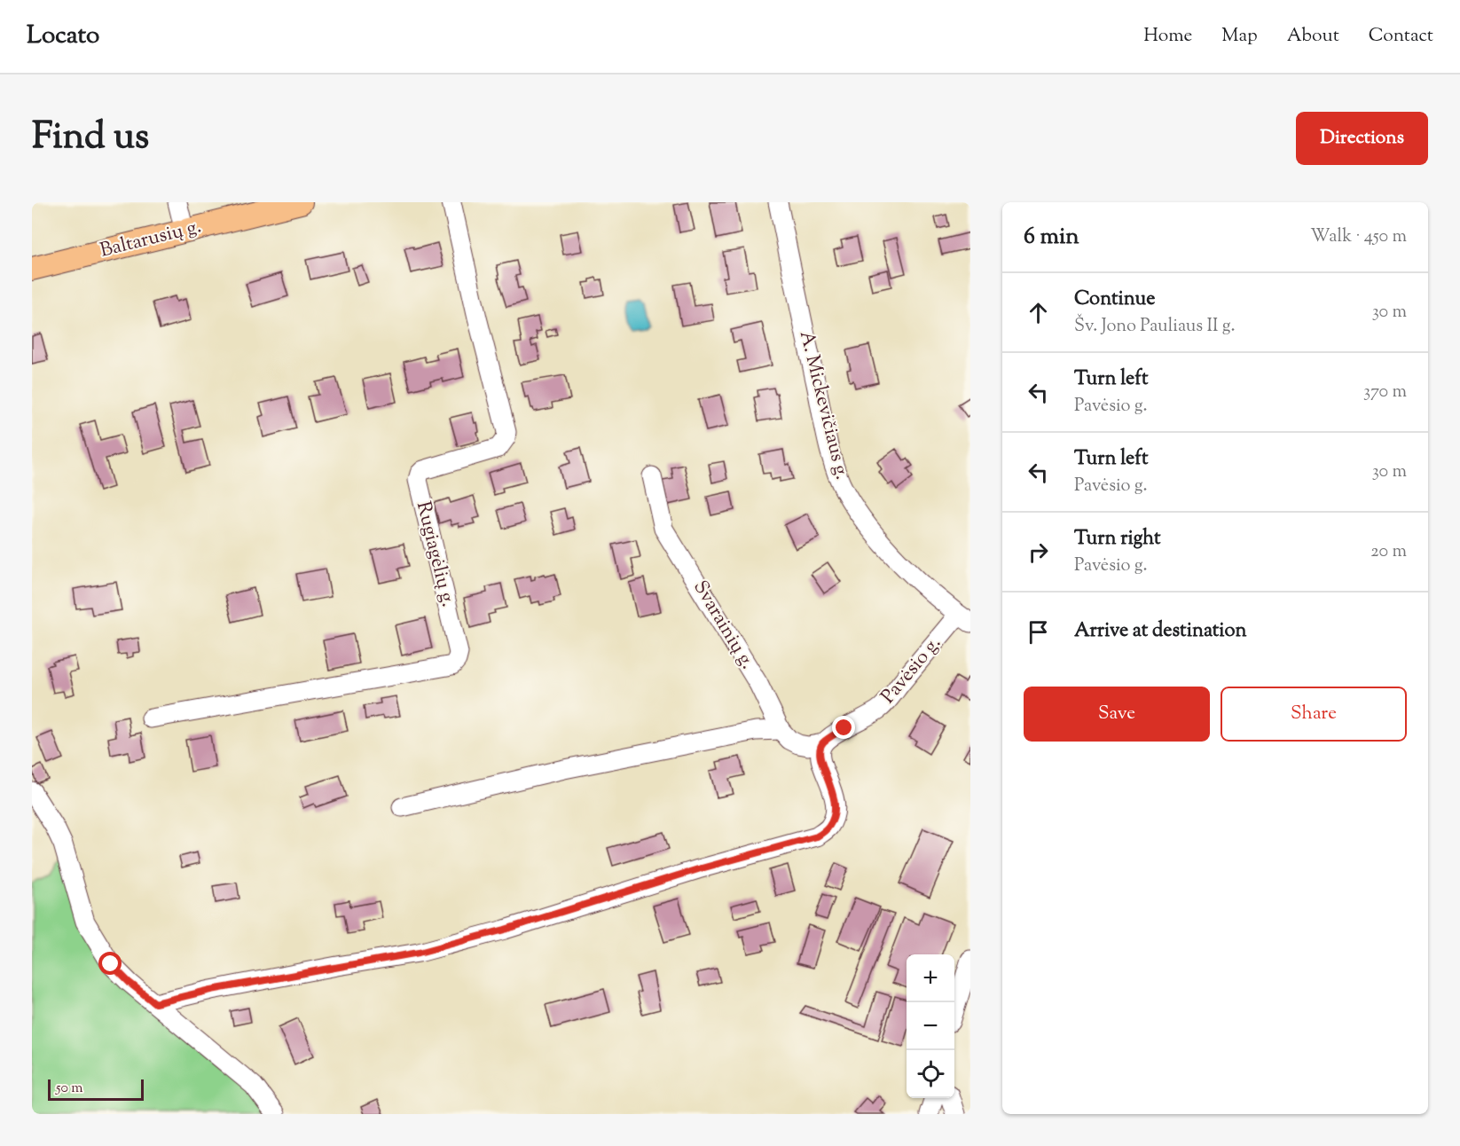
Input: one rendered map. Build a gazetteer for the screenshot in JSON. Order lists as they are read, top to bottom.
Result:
{
  "streets": {
    "main road": ["Baltarusių g."],
    "street": [
      "A. Mickevičiaus g.",
      "Rugiagėlių g.",
      "Svarainių g.",
      "Pavėsio g."
    ]
  },
  "crossings": [
    ["A. Mickevičiaus g.", "Pavėsio g."],
    ["Svarainių g.", "Pavėsio g."]
  ],
  "scale_bar": "50 m",
  "page": {
    "header": "Locato",
    "nav": [
      "Home",
      "Map",
      "About",
      "Contact"
    ],
    "title": "Find us",
    "buttons": [
      "Directions",
      ["Save", "Share"]
    ],
    "heading": ["6 min", "Walk · 450 m"],
    "list": [
      ["Continue", "Šv. Jono Pauliaus II g.", "30 m"],
      ["Turn left", "Pavėsio g.", "370 m"],
      ["Turn left", "Pavėsio g.", "30 m"],
      ["Turn right", "Pavėsio g.", "20 m"],
      "Arrive at destination"
    ],
    "map_buttons": ["+", "−"],
    "scale": "50 m"
  }
}
